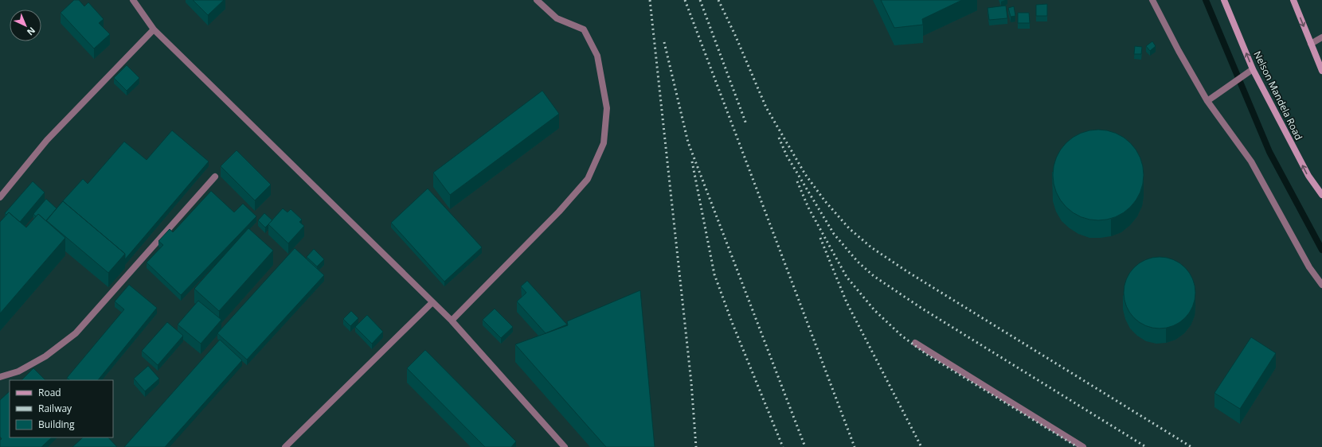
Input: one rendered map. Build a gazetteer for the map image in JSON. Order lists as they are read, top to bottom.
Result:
{
  "streets": {
    "main road": ["Nelson Mandela Road"]
  },
  "one_way": ["Nelson Mandela Road"],
  "legend": ["Road", "Railway", "Building"],
  "north": "bottom right"
}
